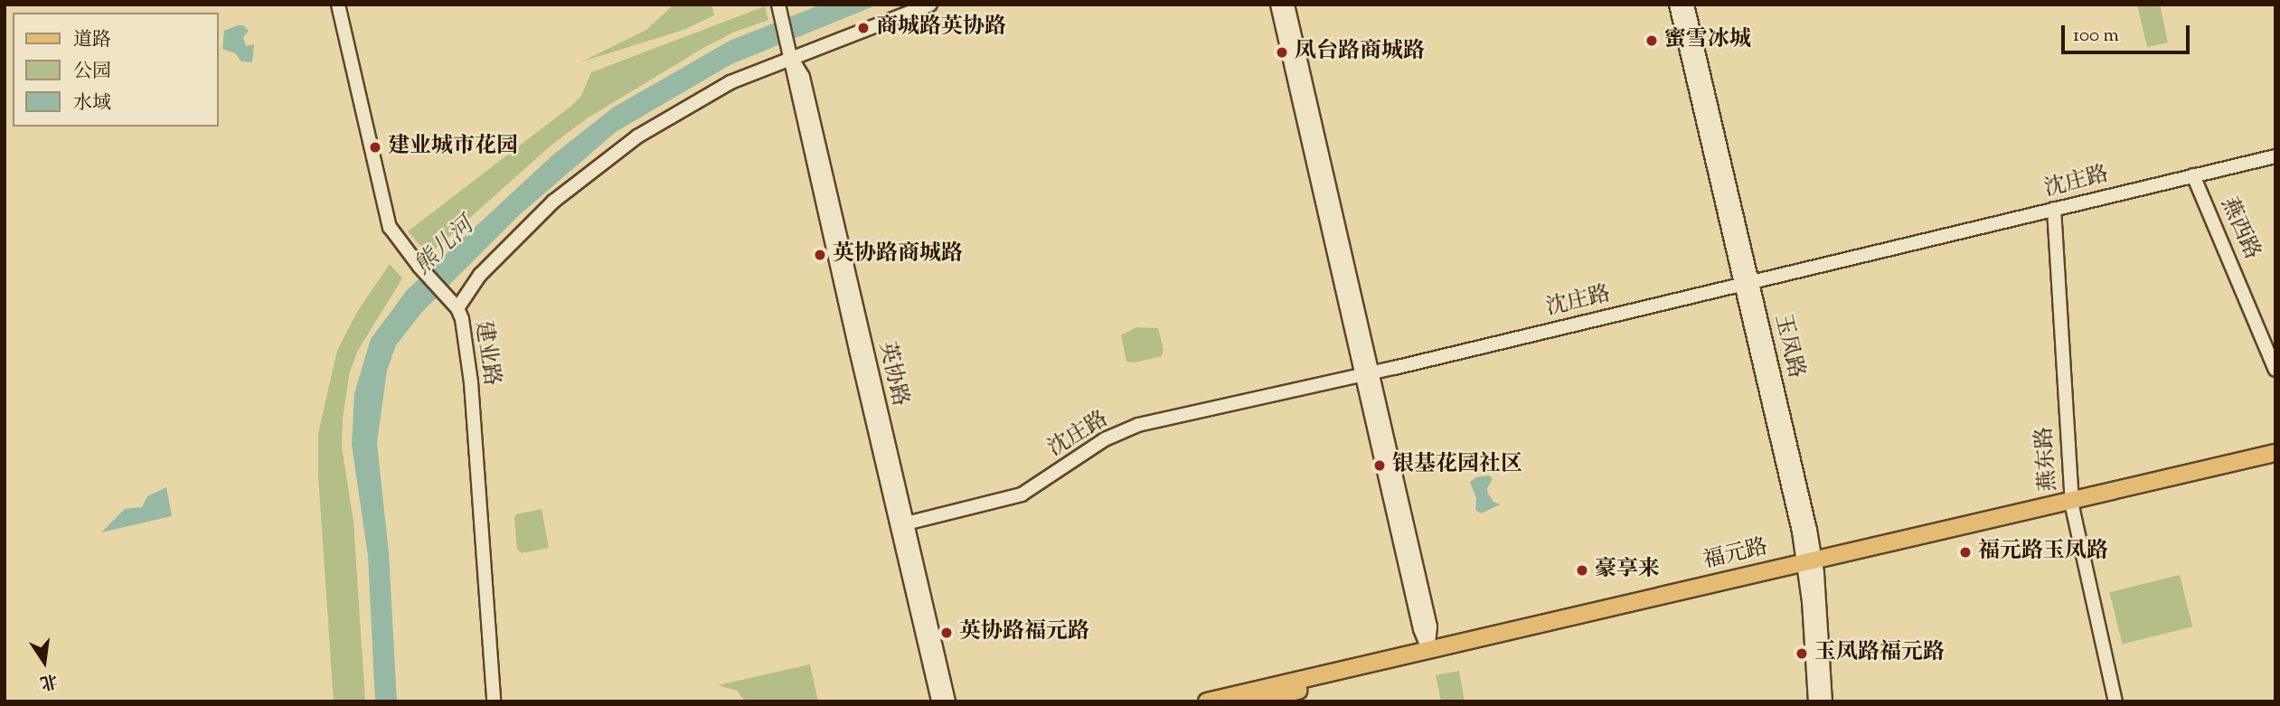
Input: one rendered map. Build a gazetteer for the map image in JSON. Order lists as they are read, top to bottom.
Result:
{
  "streets": {
    "main road": ["福元路"],
    "street": [
      "沈庄路",
      "燕西路",
      "玉凤路",
      "建业路",
      "英协路",
      "燕东路"
    ]
  },
  "crossings": [
    ["沈庄路", "燕西路"],
    ["沈庄路", "玉凤路"],
    ["沈庄路", "英协路"],
    ["沈庄路", "燕东路"],
    ["玉凤路", "福元路"],
    ["燕东路", "福元路"]
  ],
  "water": ["熊儿河"],
  "places": [
    "商城路英协路",
    "蜜雪冰城",
    "凤台路商城路",
    "建业城市花园",
    "英协路商城路",
    "银基花园社区",
    "福元路玉凤路",
    "豪享来",
    "英协路福元路",
    "玉凤路福元路"
  ],
  "legend": ["道路", "公园", "水域"],
  "scale_bar": "100 m",
  "north": "bottom"
}
